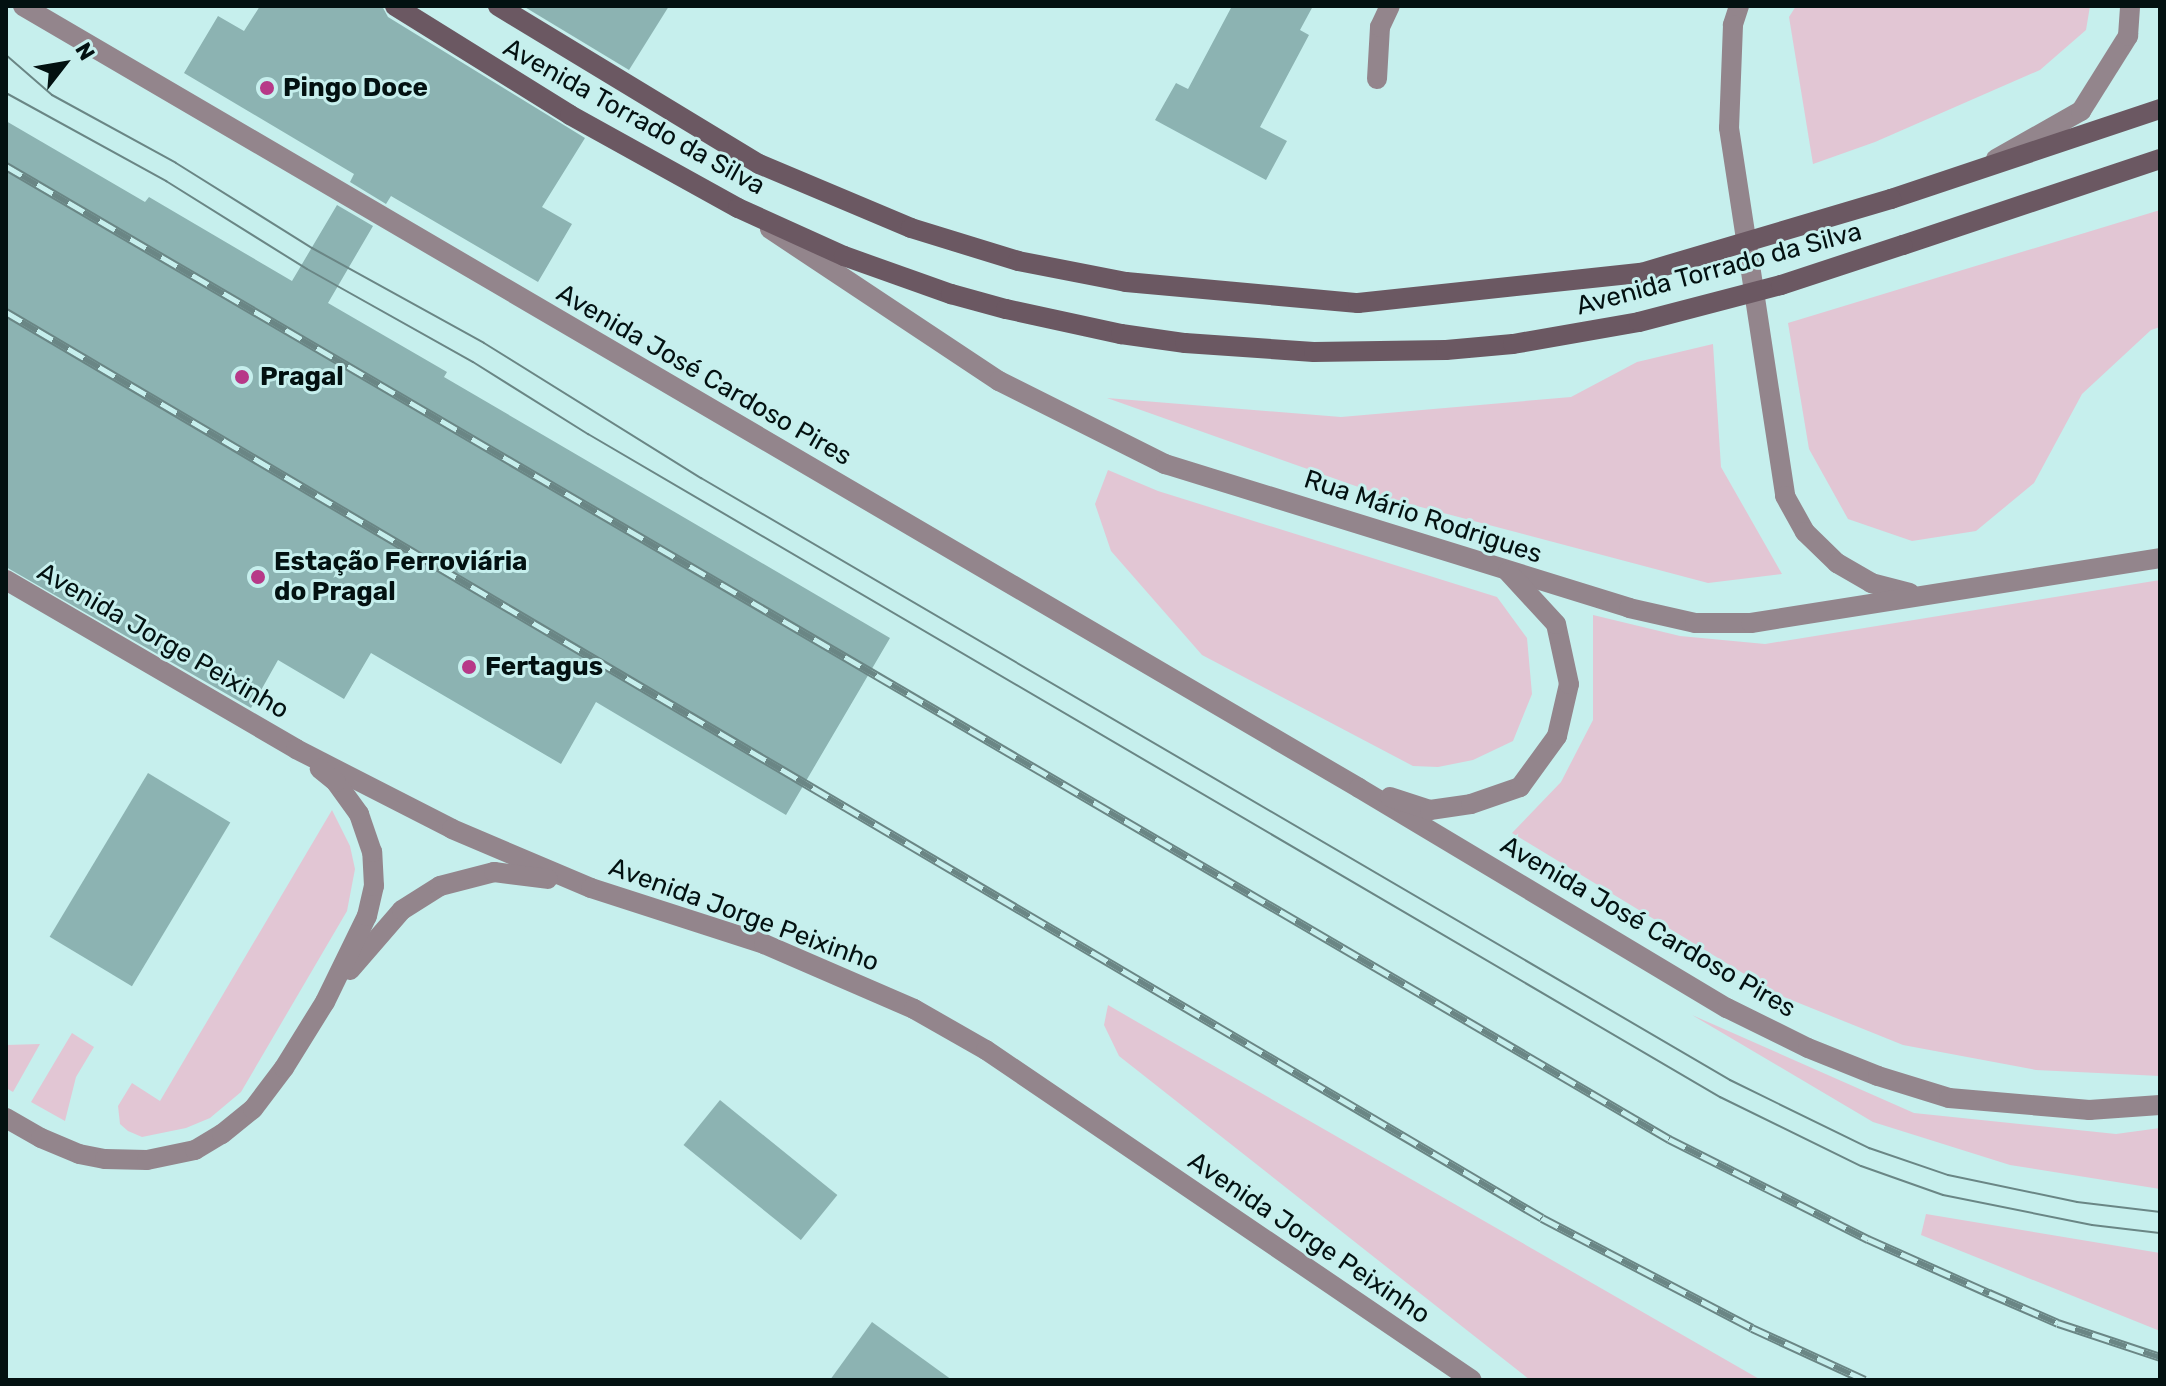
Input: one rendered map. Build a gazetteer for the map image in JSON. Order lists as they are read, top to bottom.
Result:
{
  "streets": {
    "main road": ["Avenida Torrado da Silva"],
    "street": ["Avenida José Cardoso Pires", "Rua Mário Rodrigues", "Avenida Jorge Peixinho"]
  },
  "crossings": [
    ["Avenida Torrado da Silva", "Rua Mário Rodrigues"],
    ["Avenida José Cardoso Pires", "Rua Mário Rodrigues"]
  ],
  "places": [
    "Pingo Doce",
    "Pragal",
    "Estação Ferroviária do Pragal",
    "Fertagus"
  ],
  "north": "top right"
}
